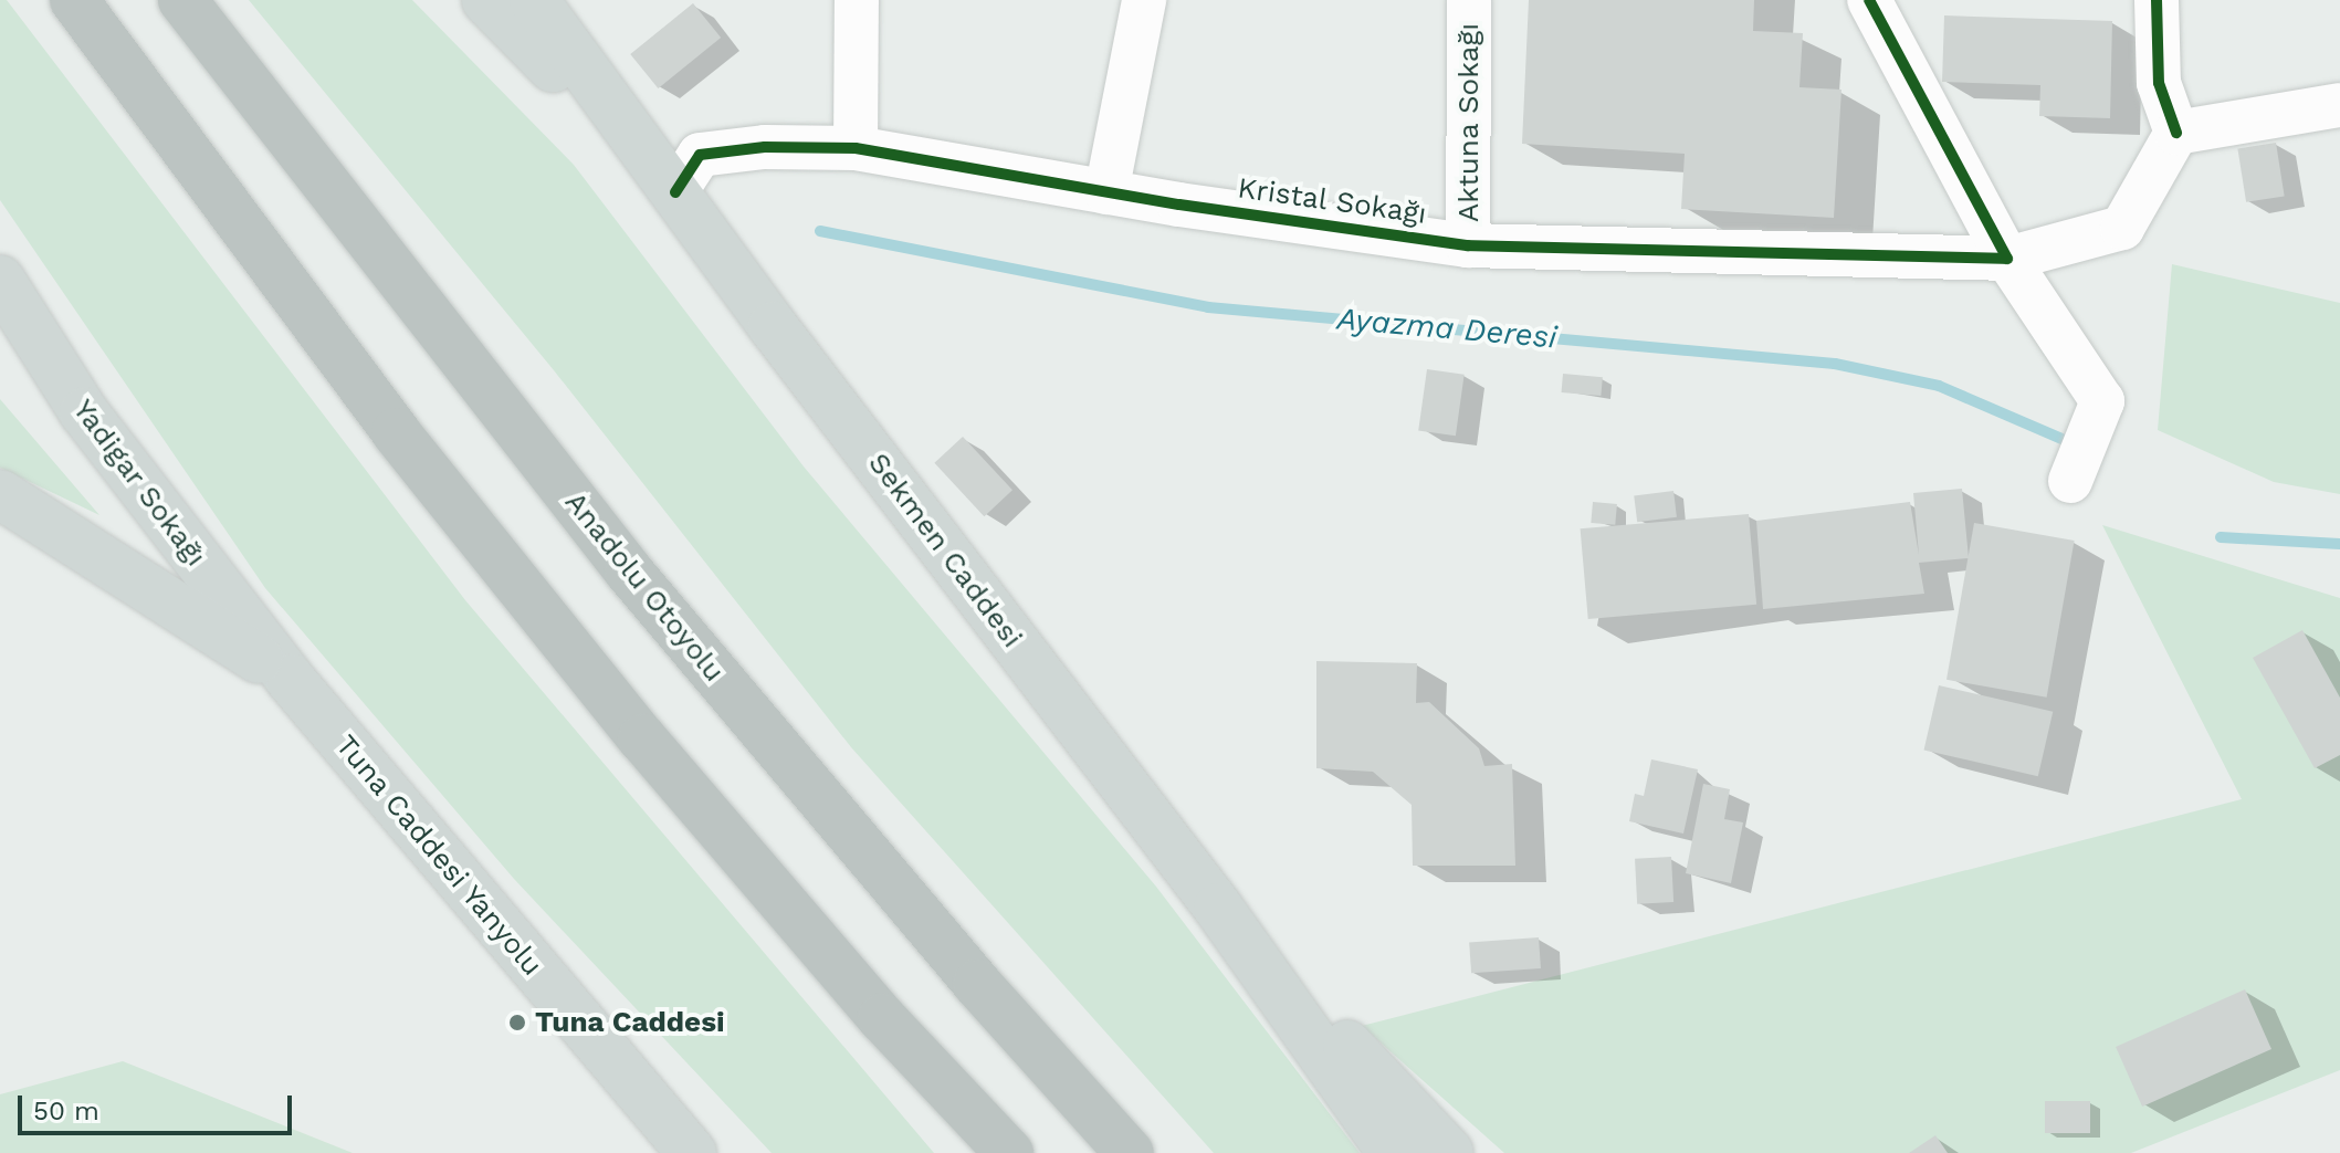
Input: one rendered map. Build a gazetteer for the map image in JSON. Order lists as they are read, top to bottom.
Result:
{
  "streets": {
    "highway": ["Anadolu Otoyolu"],
    "main road": ["Yadigar Sokağı", "Sekmen Caddesi", "Tuna Caddesi Yanyolu"],
    "street": ["Aktuna Sokağı", "Kristal Sokağı"]
  },
  "crossings": [
    ["Aktuna Sokağı", "Kristal Sokağı"],
    ["Kristal Sokağı", "Sekmen Caddesi"],
    ["Yadigar Sokağı", "Tuna Caddesi Yanyolu"]
  ],
  "water": ["Ayazma Deresi"],
  "places": ["Tuna Caddesi"],
  "scale_bar": "50 m"
}
